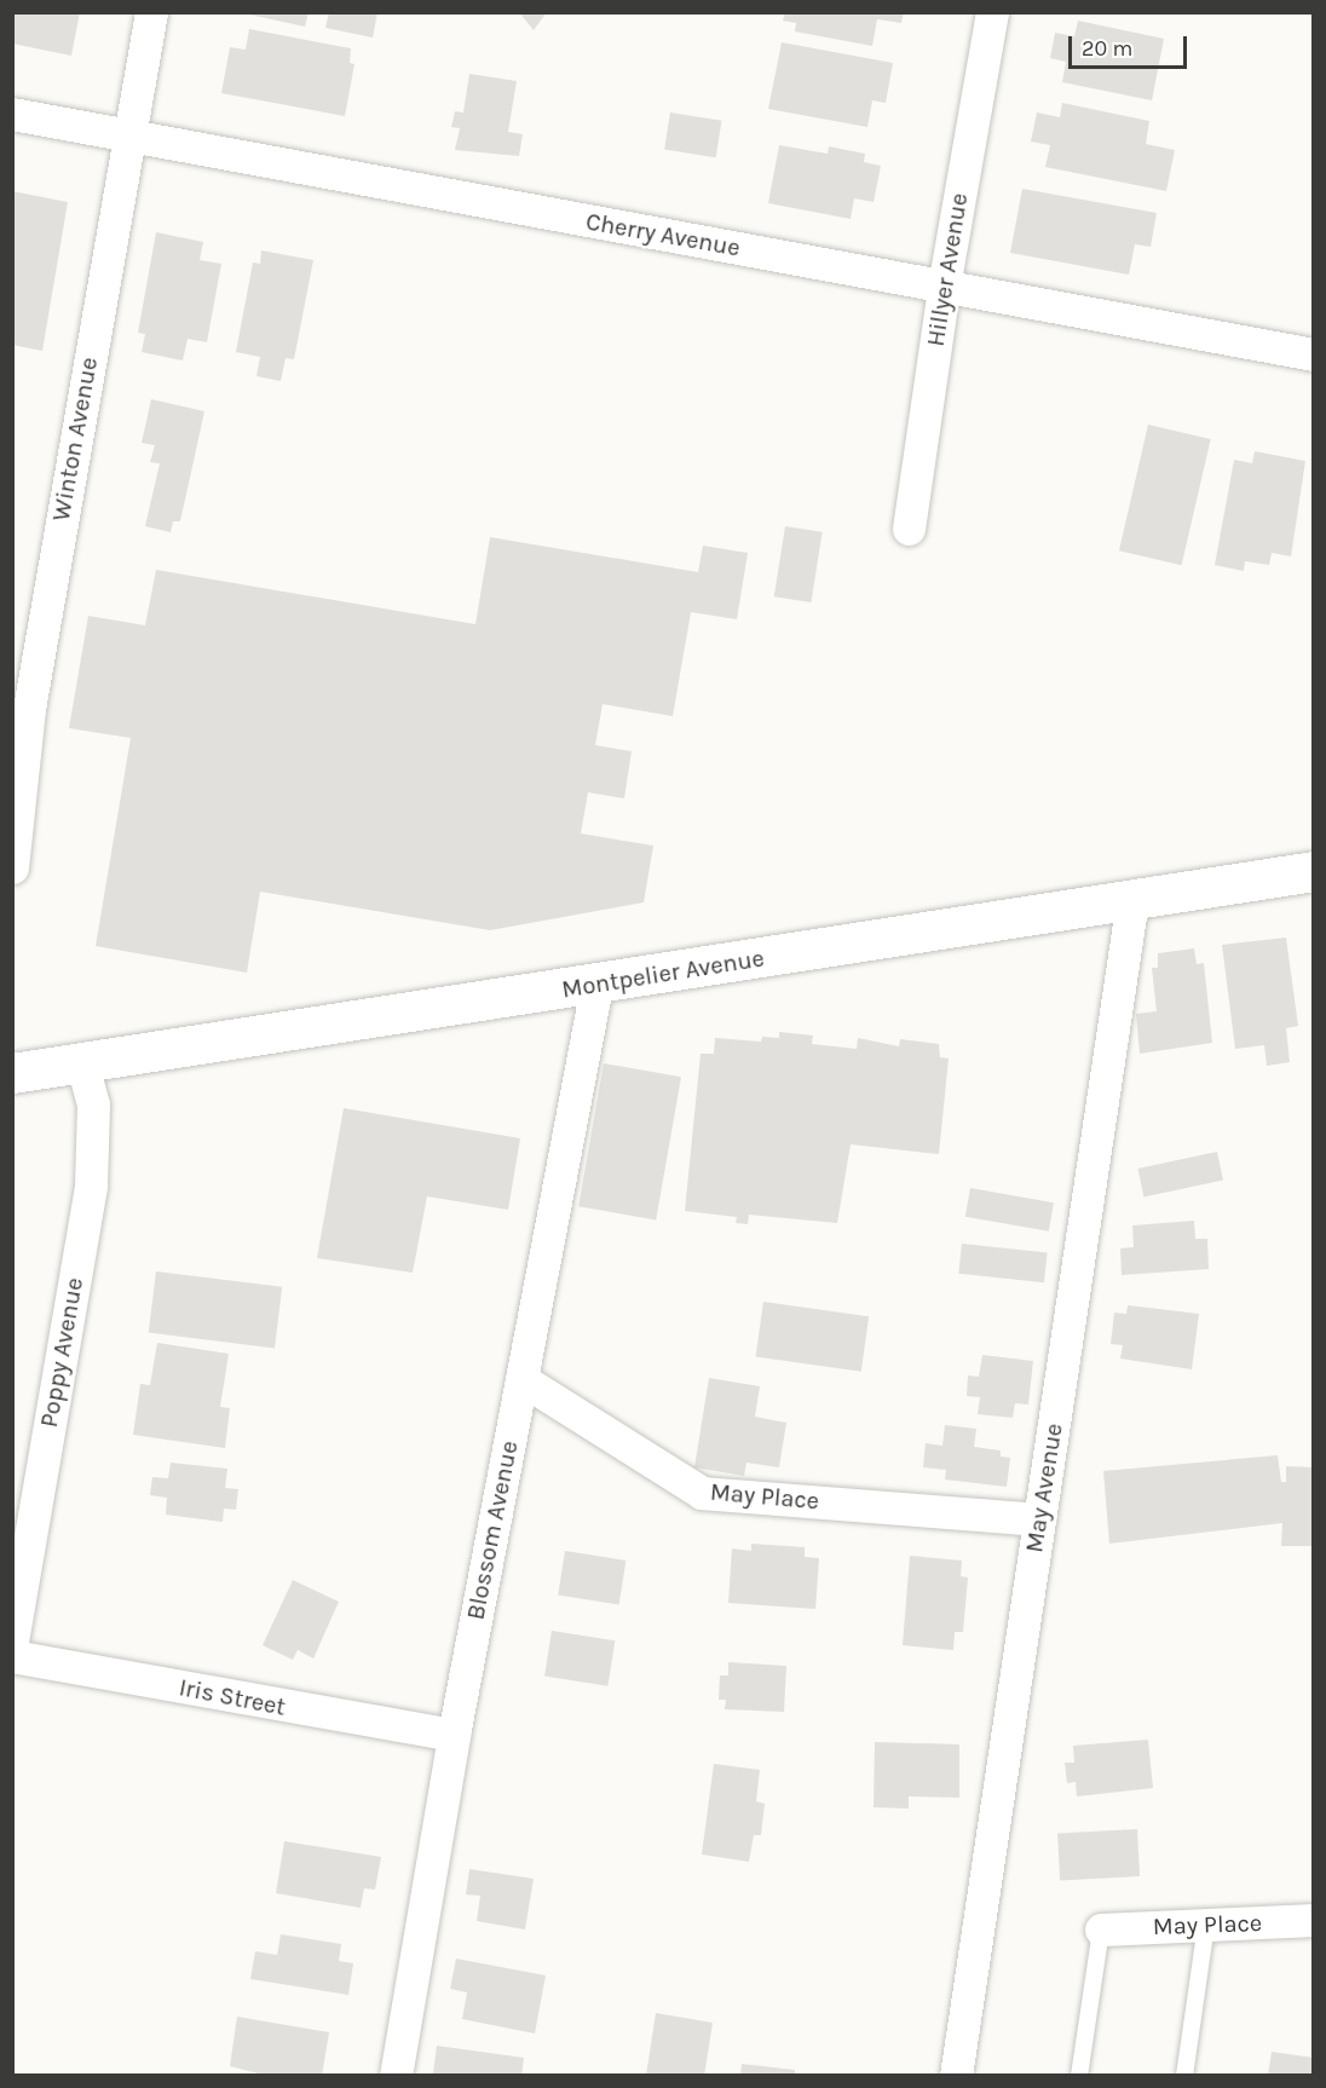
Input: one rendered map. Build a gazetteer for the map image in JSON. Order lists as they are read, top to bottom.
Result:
{
  "streets": {
    "street": [
      "Cherry Avenue",
      "Hillyer Avenue",
      "Winton Avenue",
      "Montpelier Avenue",
      "Poppy Avenue",
      "May Avenue",
      "May Place",
      "Blossom Avenue",
      "Iris Street"
    ]
  },
  "crossings": [
    ["Cherry Avenue", "Hillyer Avenue"],
    ["Cherry Avenue", "Winton Avenue"],
    ["Montpelier Avenue", "Poppy Avenue"],
    ["Montpelier Avenue", "May Avenue"],
    ["Montpelier Avenue", "Blossom Avenue"],
    ["May Avenue", "May Place"],
    ["May Place", "Blossom Avenue"],
    ["Blossom Avenue", "Iris Street"]
  ],
  "scale_bar": "20 m"
}
